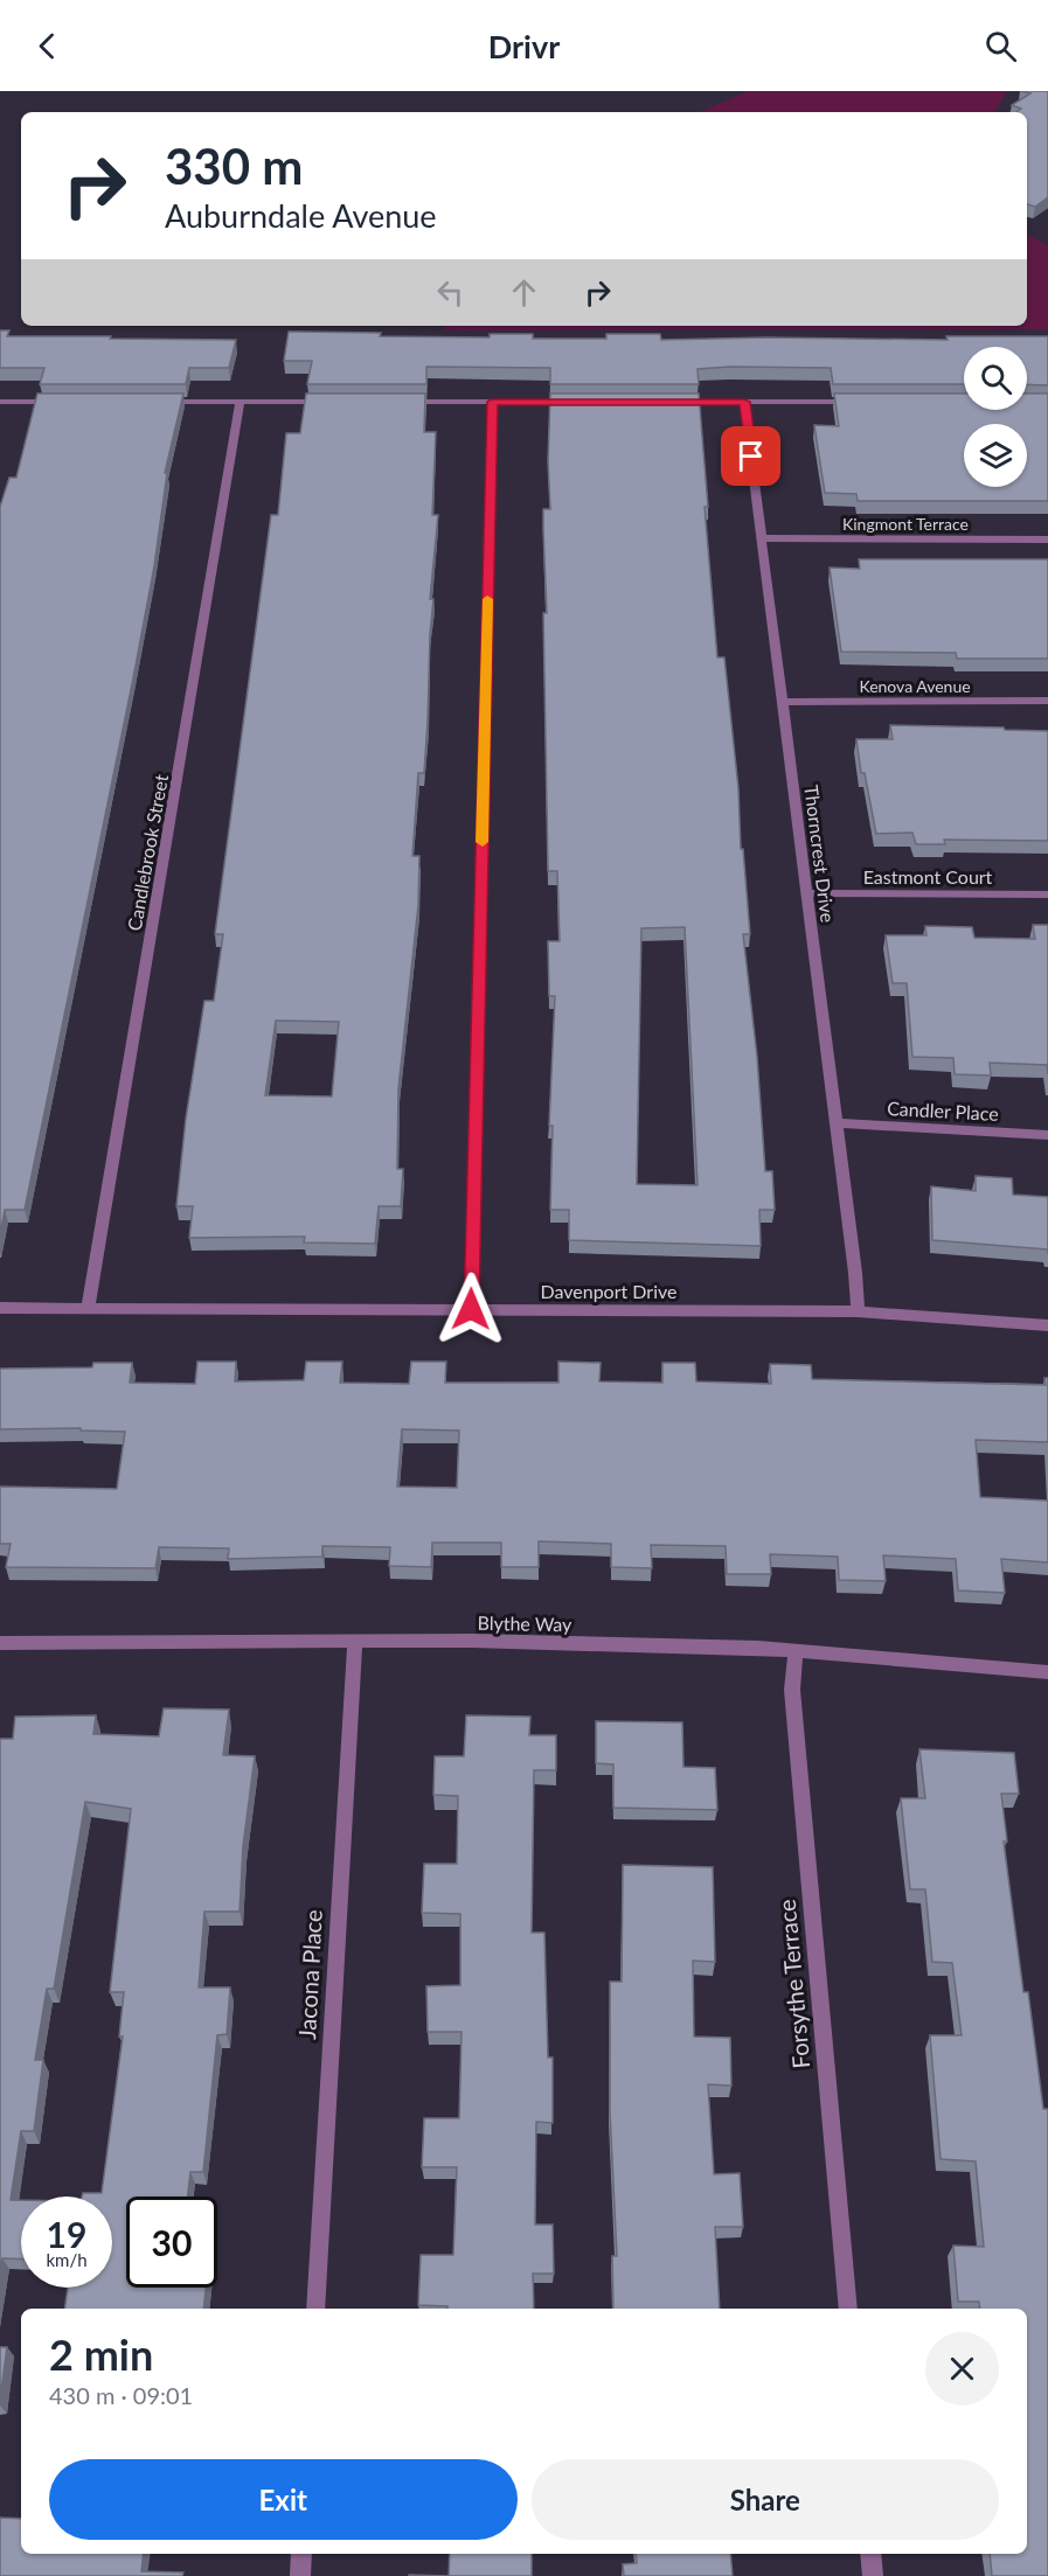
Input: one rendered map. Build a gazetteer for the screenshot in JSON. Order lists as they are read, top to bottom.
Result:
{
  "streets": {
    "street": [
      "Kingmont Terrace",
      "Kenova Avenue",
      "Candlebrook Street",
      "Thorncrest Drive",
      "Eastmont Court",
      "Candler Place",
      "Davenport Drive",
      "Blythe Way",
      "Jacona Place",
      "Forsythe Terrace"
    ]
  },
  "crossings": [
    ["Kingmont Terrace", "Thorncrest Drive"],
    ["Kenova Avenue", "Thorncrest Drive"],
    ["Candlebrook Street", "Davenport Drive"],
    ["Thorncrest Drive", "Eastmont Court"],
    ["Thorncrest Drive", "Candler Place"],
    ["Thorncrest Drive", "Davenport Drive"],
    ["Blythe Way", "Jacona Place"],
    ["Blythe Way", "Forsythe Terrace"]
  ],
  "page": {
    "header": "Drivr",
    "turn": ["330 m", "Auburndale Avenue"],
    "speed": "19 km/h",
    "limit": "30",
    "heading": ["2 min", "430 m · 09:01"],
    "buttons": ["Exit", "Share"]
  }
}
